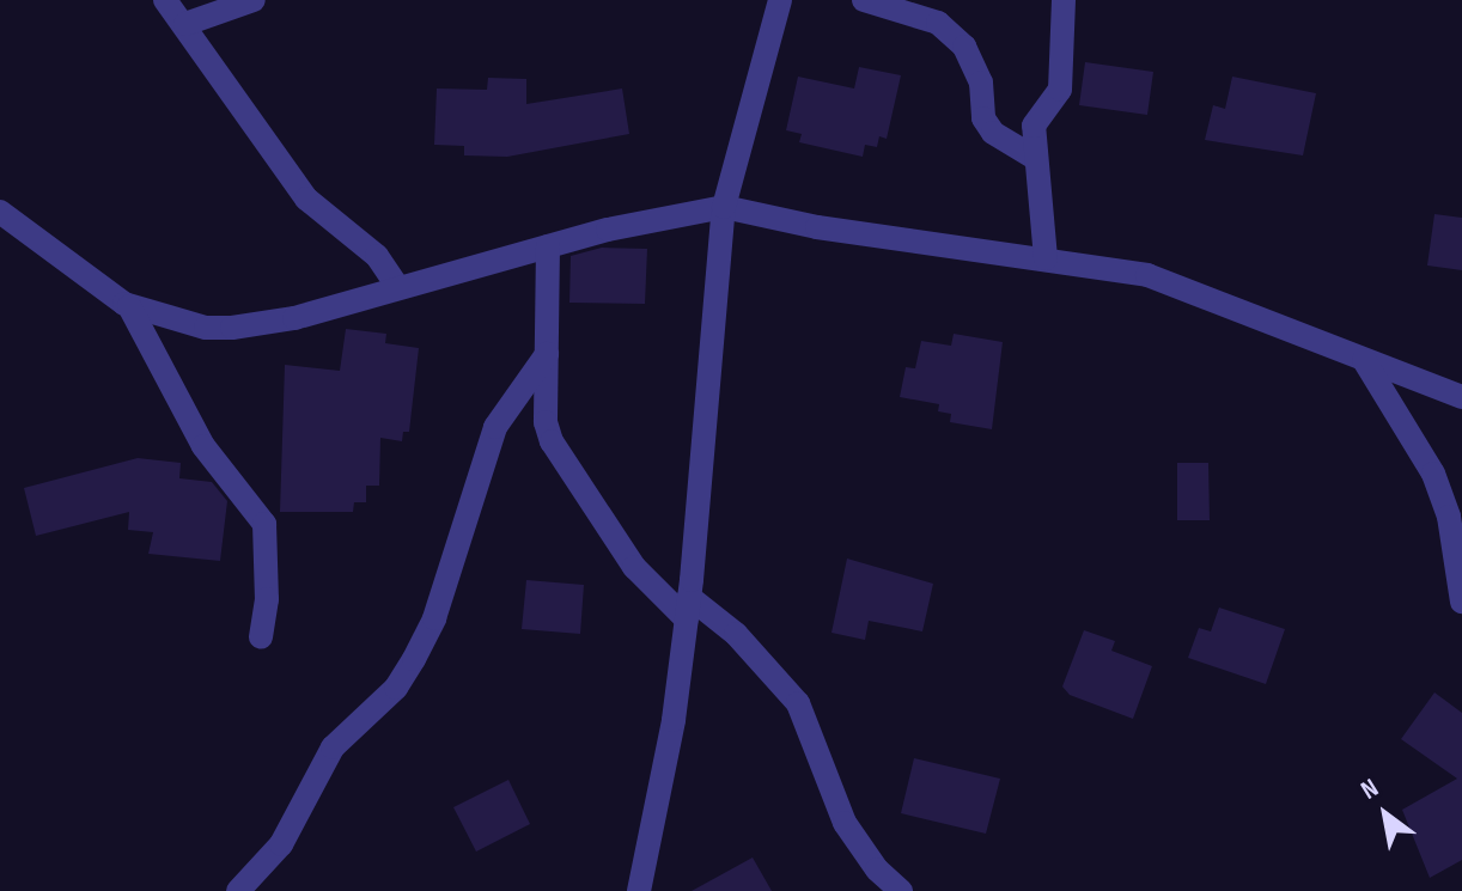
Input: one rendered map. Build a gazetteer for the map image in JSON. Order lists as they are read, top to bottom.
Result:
{
  "north": "top left"
}
